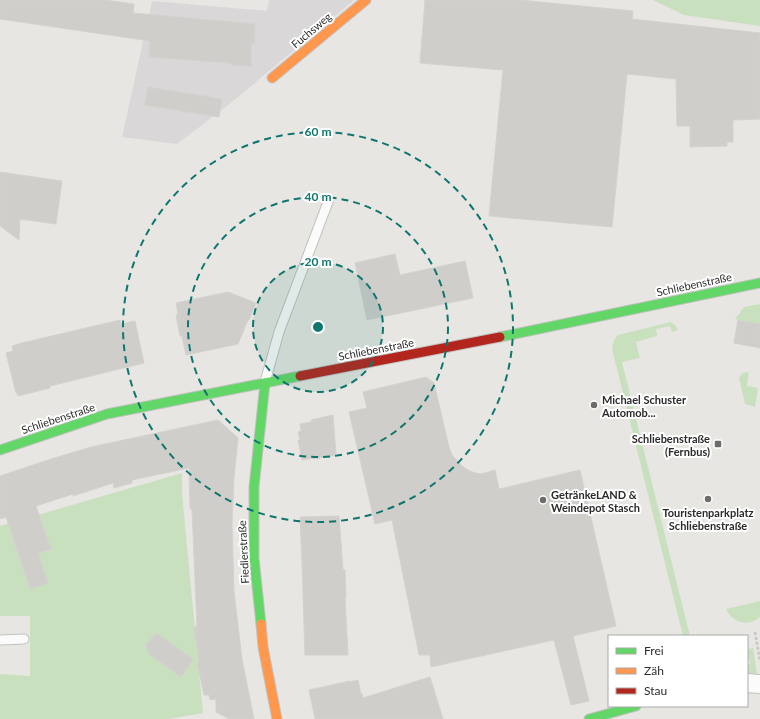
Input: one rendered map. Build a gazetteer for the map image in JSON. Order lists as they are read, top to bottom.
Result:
{
  "streets": {
    "main road": ["Fuchsweg", "Schliebenstraße", "Fiedlerstraße"]
  },
  "crossings": [
    ["Schliebenstraße", "Fiedlerstraße"]
  ],
  "places": {
    "other": ["Michael Schuster Automob...", "Touristenparkplatz Schliebenstraße", "GetränkeLAND & Weindepot Stasch"],
    "transit": ["Schliebenstraße (Fernbus)"]
  },
  "legend": ["Frei", "Zäh", "Stau"],
  "rings": ["60 m", "40 m", "20 m"]
}
